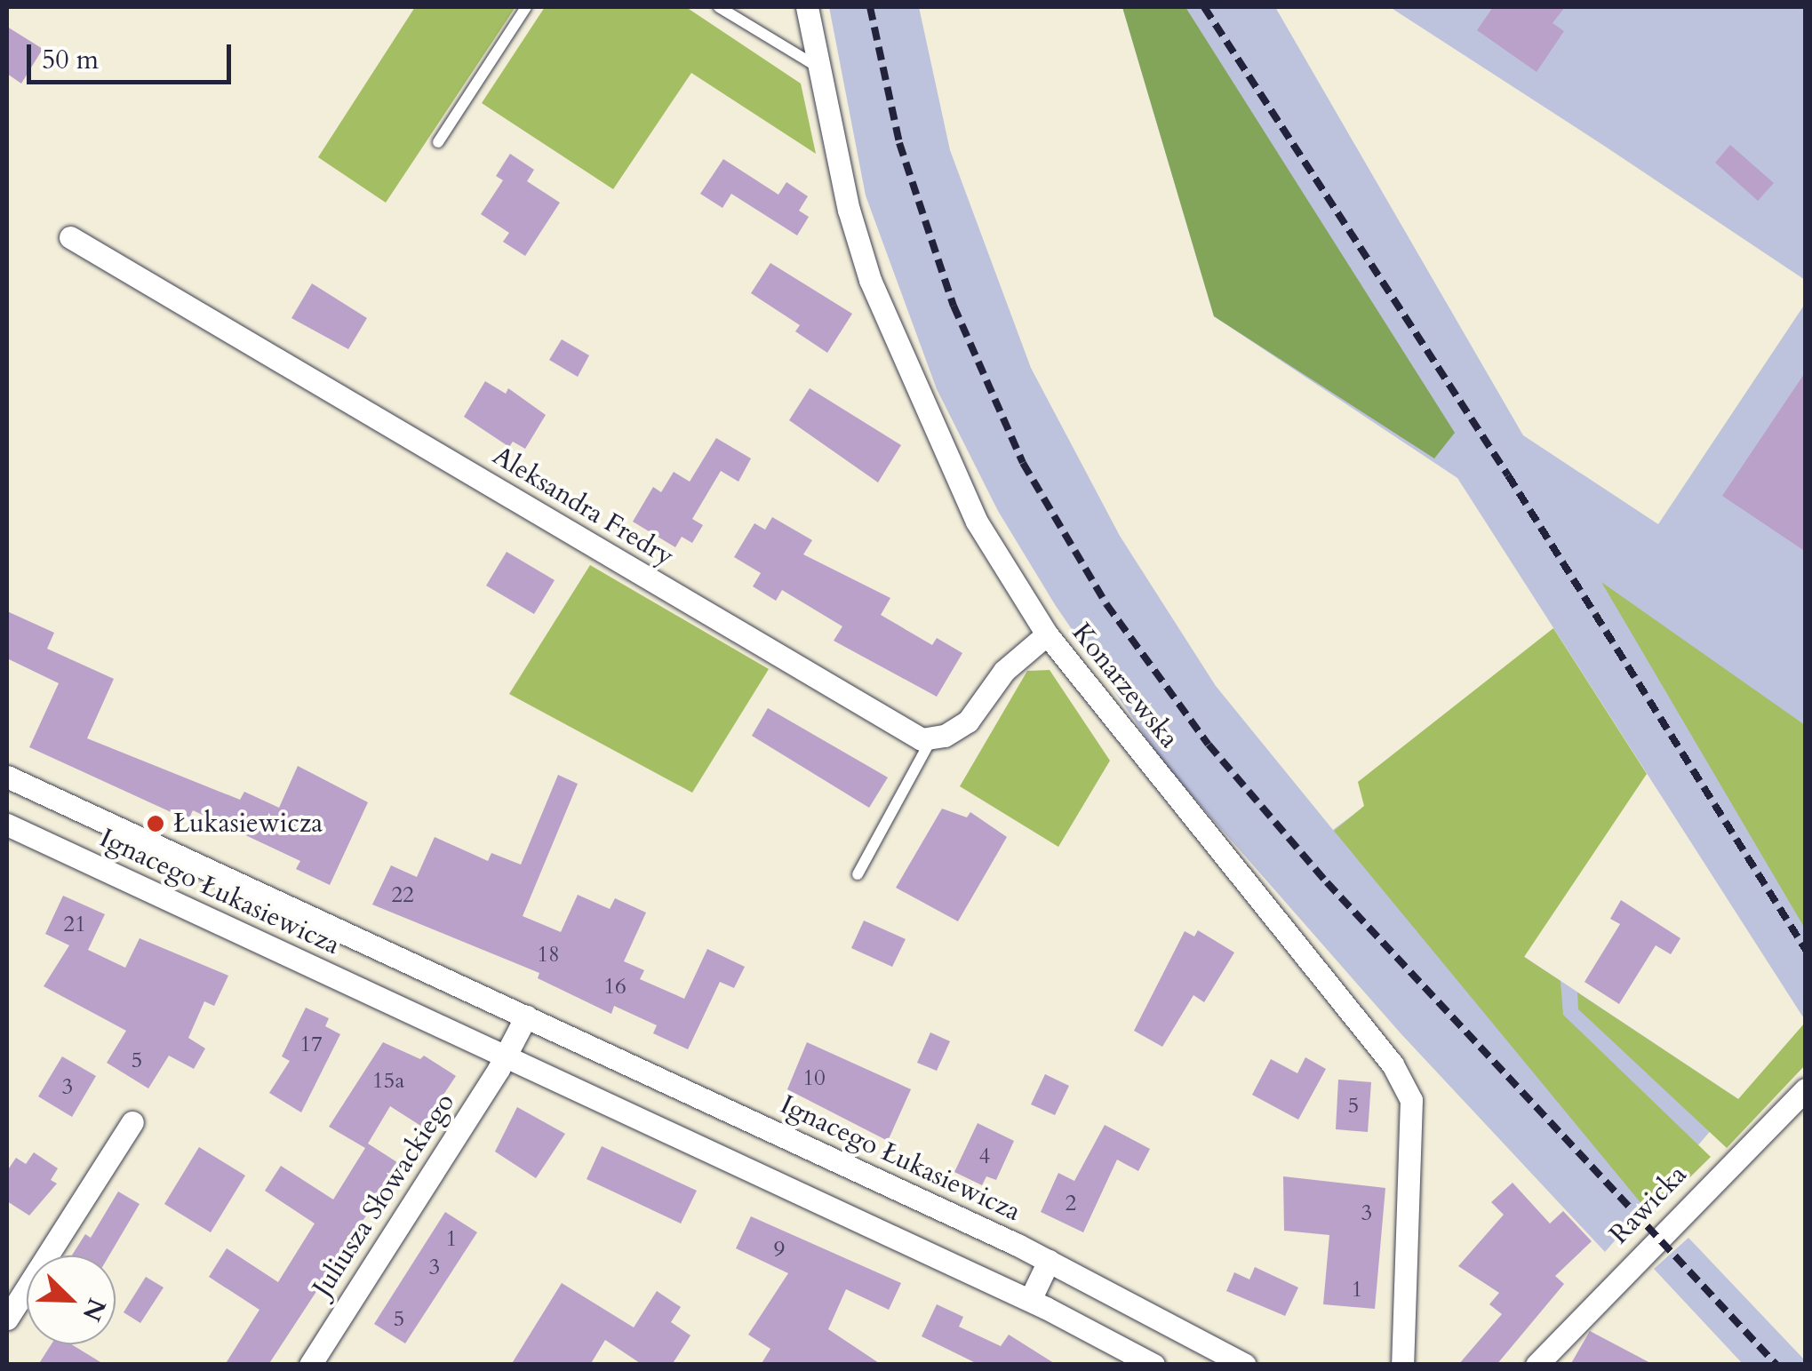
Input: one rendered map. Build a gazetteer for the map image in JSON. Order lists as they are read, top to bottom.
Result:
{
  "streets": {
    "street": [
      "Aleksandra Fredry",
      "Konarzewska",
      "Ignacego Łukasiewicza",
      "Juliusza Słowackiego",
      "Rawicka"
    ]
  },
  "crossings": [
    ["Ignacego Łukasiewicza", "Juliusza Słowackiego"]
  ],
  "places": ["Łukasiewicza"],
  "house_numbers": [
    "22",
    "21",
    "18",
    "16",
    "17",
    "5",
    "10",
    "15a",
    "3",
    "5",
    "4",
    "2",
    "3",
    "1",
    "9",
    "3",
    "1",
    "5"
  ],
  "scale_bar": "50 m",
  "north": "bottom right"
}
